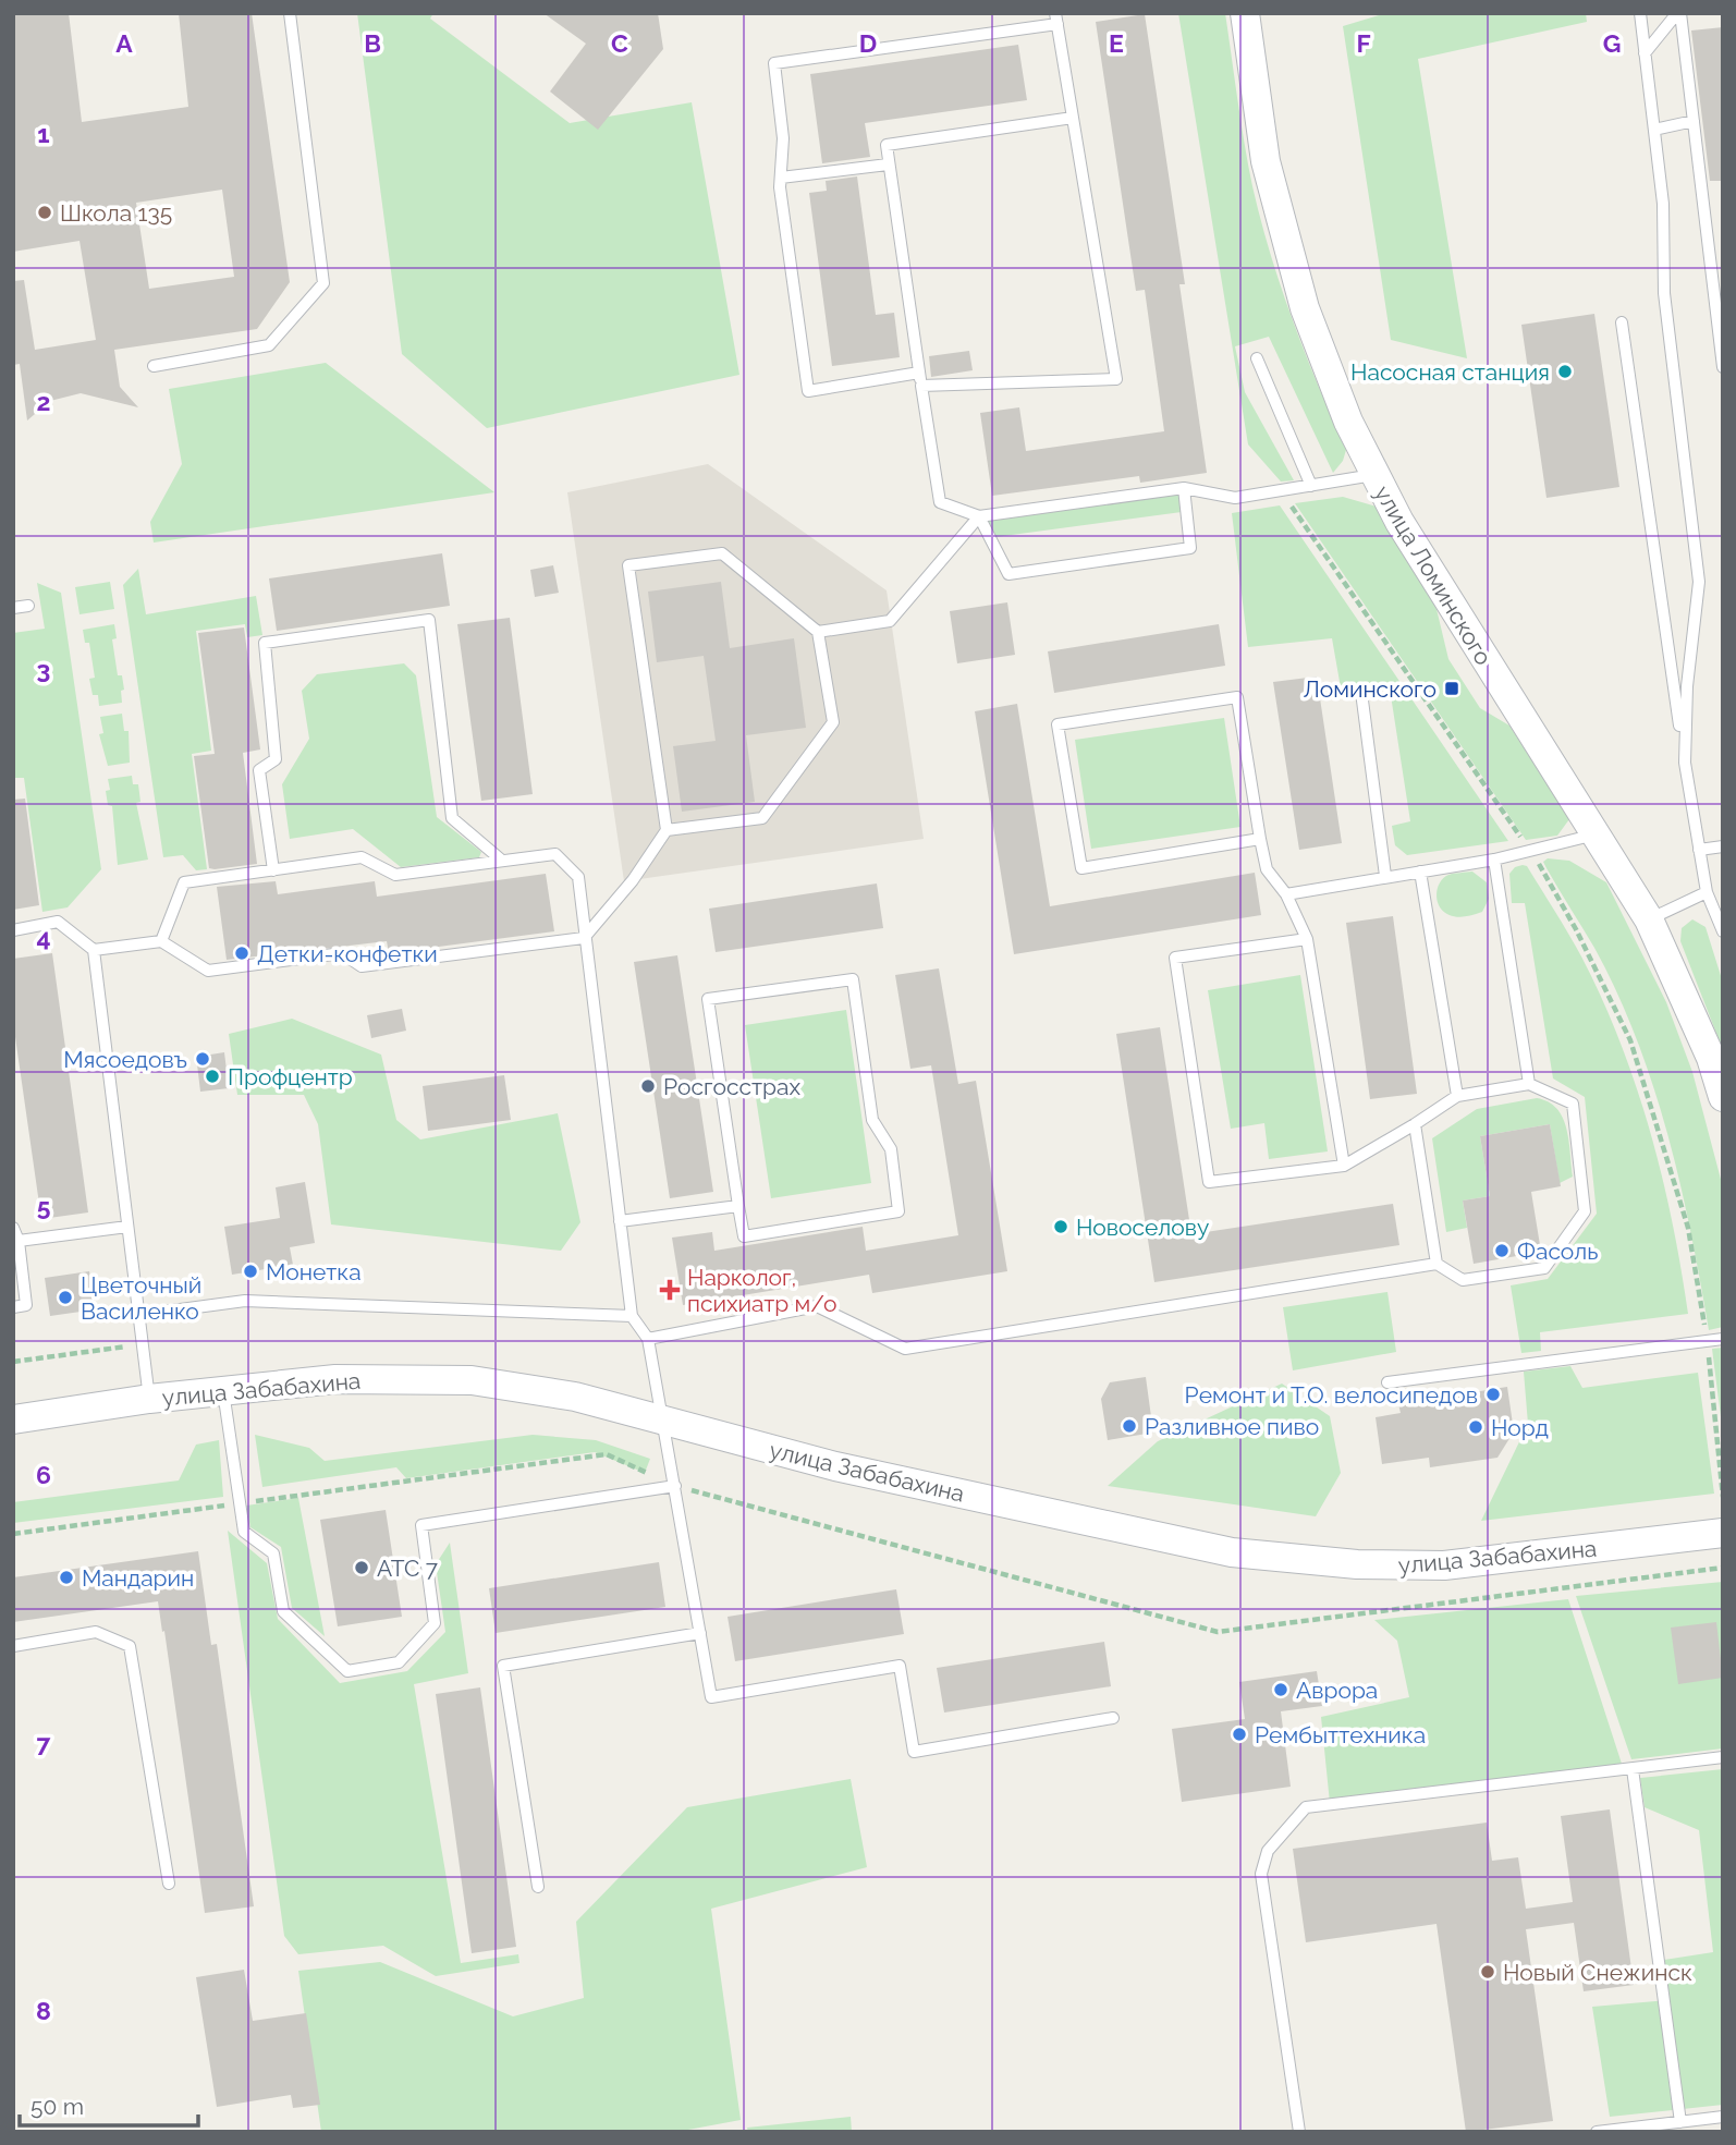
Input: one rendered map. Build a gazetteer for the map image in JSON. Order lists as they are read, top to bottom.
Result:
{
  "streets": {
    "street": ["улица Ломинского", "улица Забабахина"]
  },
  "places": {
    "other": [
      "Школа 135",
      "Насосная станция",
      "Детки-конфетки",
      "Мясоедовъ",
      "Профцентр",
      "Росгосстрах",
      "Новоселову",
      "Фасоль",
      "Монетка",
      "Цветочный Василенко",
      "Ремонт и Т.О. велосипедов",
      "Разливное пиво",
      "Норд",
      "АТС 7",
      "Мандарин",
      "Аврора",
      "Рембыттехника",
      "Новый Снежинск"
    ],
    "transit": ["Ломинского"],
    "health": ["Нарколог, психиатр м/о"]
  },
  "scale_bar": "50 m",
  "grid": {
    "columns": [
      "A",
      "B",
      "C",
      "D",
      "E",
      "F",
      "G"
    ],
    "rows": [
      "1",
      "2",
      "3",
      "4",
      "5",
      "6",
      "7",
      "8"
    ]
  }
}
